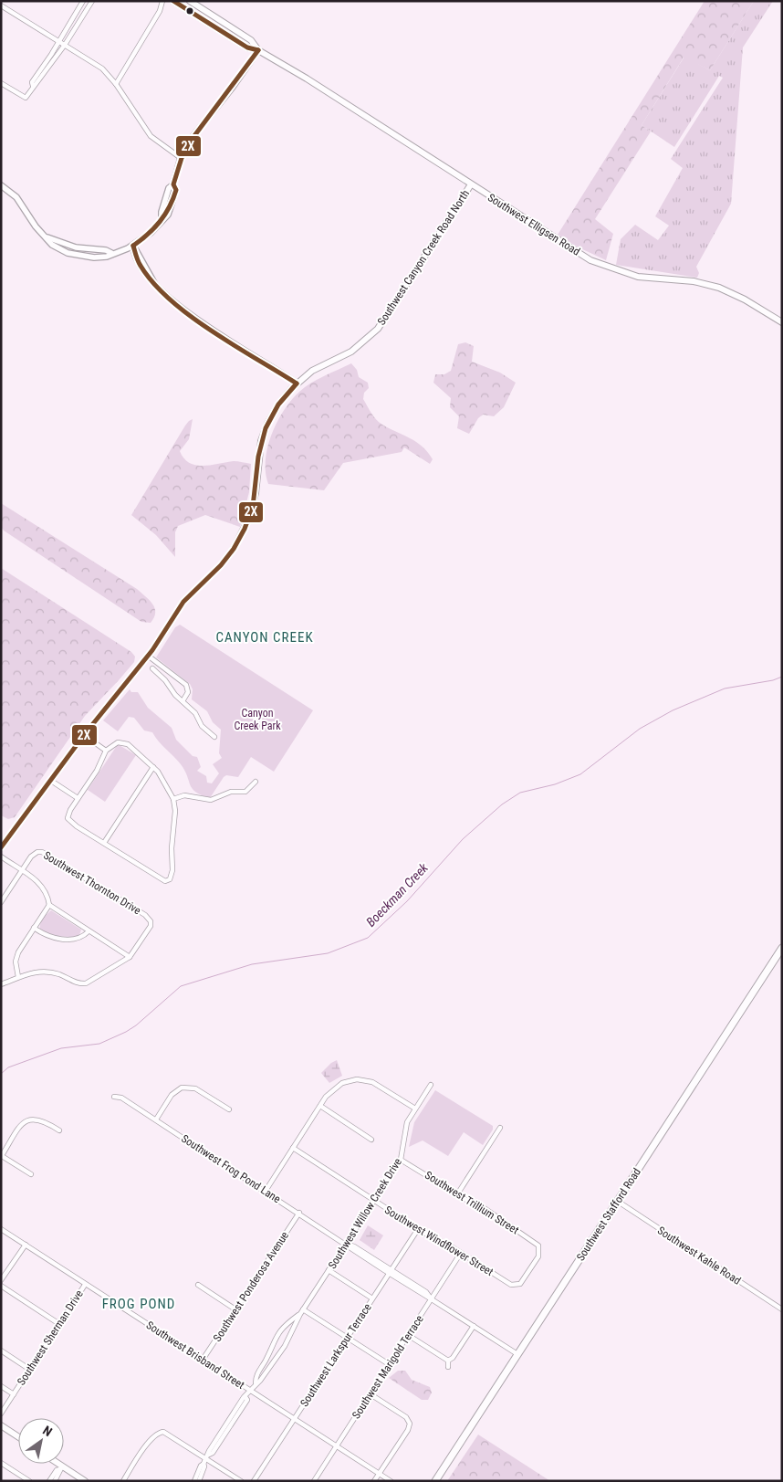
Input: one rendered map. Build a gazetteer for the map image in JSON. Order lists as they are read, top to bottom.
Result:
{
  "streets": {
    "main road": ["Southwest Elligsen Road", "Southwest Canyon Creek Road North", "Southwest Stafford Road"],
    "street": [
      "Southwest Thornton Drive",
      "Southwest Frog Pond Lane",
      "Southwest Trillium Street",
      "Southwest Willow Creek Drive",
      "Southwest Windflower Street",
      "Southwest Kahle Road",
      "Southwest Ponderosa Avenue",
      "Southwest Sherman Drive",
      "Southwest Brisband Street",
      "Southwest Larkspur Terrace",
      "Southwest Marigold Terrace"
    ]
  },
  "crossings": [
    ["Southwest Elligsen Road", "Southwest Canyon Creek Road North"],
    ["Southwest Frog Pond Lane", "Southwest Willow Creek Drive"],
    ["Southwest Frog Pond Lane", "Southwest Stafford Road"],
    ["Southwest Frog Pond Lane", "Southwest Ponderosa Avenue"],
    ["Southwest Frog Pond Lane", "Southwest Larkspur Terrace"],
    ["Southwest Frog Pond Lane", "Southwest Marigold Terrace"],
    ["Southwest Trillium Street", "Southwest Willow Creek Drive"],
    ["Southwest Trillium Street", "Southwest Windflower Street"],
    ["Southwest Willow Creek Drive", "Southwest Windflower Street"],
    ["Southwest Willow Creek Drive", "Southwest Brisband Street"],
    ["Southwest Stafford Road", "Southwest Kahle Road"],
    ["Southwest Windflower Street", "Southwest Larkspur Terrace"],
    ["Southwest Windflower Street", "Southwest Marigold Terrace"],
    ["Southwest Ponderosa Avenue", "Southwest Brisband Street"],
    ["Southwest Sherman Drive", "Southwest Brisband Street"],
    ["Southwest Brisband Street", "Southwest Larkspur Terrace"],
    ["Southwest Brisband Street", "Southwest Marigold Terrace"]
  ],
  "districts": ["CANYON CREEK", "FROG POND"],
  "water": ["Boeckman Creek"],
  "parks": ["Canyon Creek Park"],
  "lines": ["transit line 2X"],
  "north": "top right"
}
